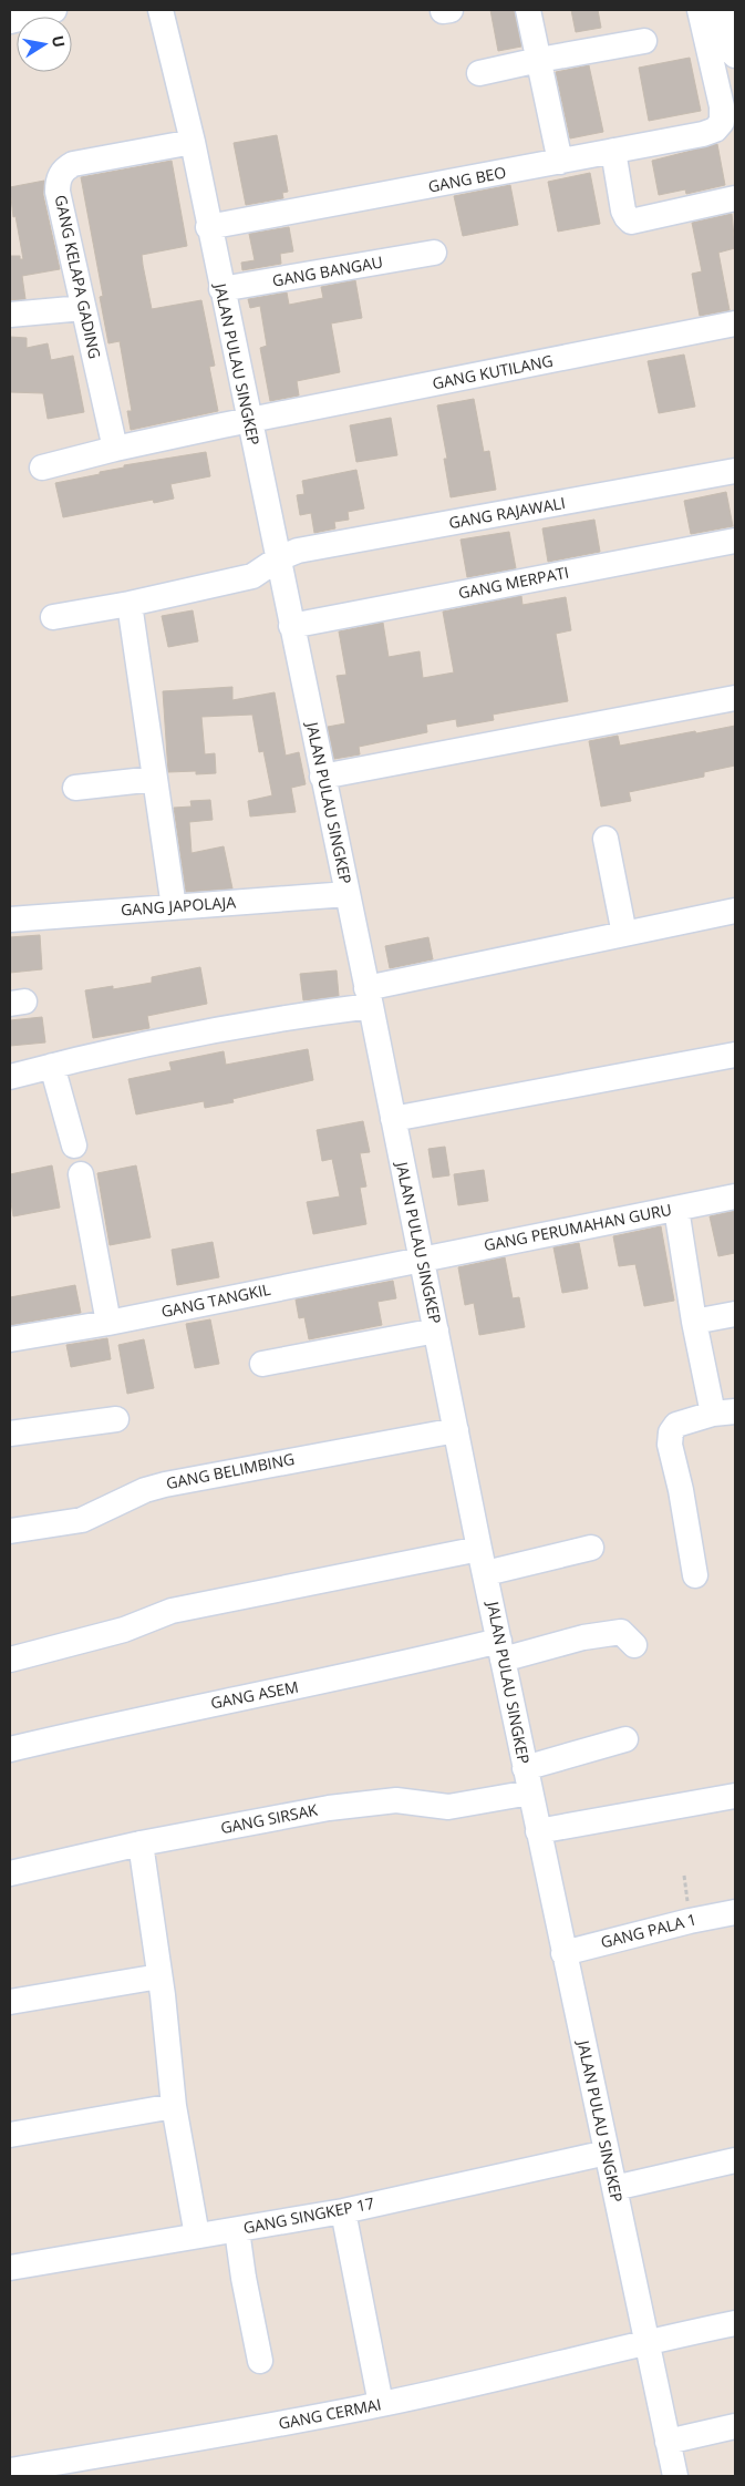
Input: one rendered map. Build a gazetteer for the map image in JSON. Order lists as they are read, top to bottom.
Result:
{
  "streets": {
    "street": [
      "GANG BEO",
      "GANG BANGAU",
      "GANG KELAPA GADING",
      "JALAN PULAU SINGKEP",
      "GANG KUTILANG",
      "GANG RAJAWALI",
      "GANG MERPATI",
      "GANG JAPOLAJA",
      "GANG PERUMAHAN GURU",
      "GANG TANGKIL",
      "GANG BELIMBING",
      "GANG ASEM",
      "GANG SIRSAK",
      "GANG PALA 1",
      "GANG SINGKEP 17",
      "GANG CERMAI"
    ]
  },
  "crossings": [
    ["GANG BEO", "JALAN PULAU SINGKEP"],
    ["GANG BANGAU", "JALAN PULAU SINGKEP"],
    ["GANG KELAPA GADING", "JALAN PULAU SINGKEP"],
    ["GANG KELAPA GADING", "GANG KUTILANG"],
    ["JALAN PULAU SINGKEP", "GANG KUTILANG"],
    ["JALAN PULAU SINGKEP", "GANG RAJAWALI"],
    ["JALAN PULAU SINGKEP", "GANG MERPATI"],
    ["JALAN PULAU SINGKEP", "GANG JAPOLAJA"],
    ["JALAN PULAU SINGKEP", "GANG PERUMAHAN GURU"],
    ["JALAN PULAU SINGKEP", "GANG TANGKIL"],
    ["JALAN PULAU SINGKEP", "GANG BELIMBING"],
    ["JALAN PULAU SINGKEP", "GANG ASEM"],
    ["JALAN PULAU SINGKEP", "GANG SIRSAK"],
    ["JALAN PULAU SINGKEP", "GANG PALA 1"],
    ["JALAN PULAU SINGKEP", "GANG SINGKEP 17"],
    ["JALAN PULAU SINGKEP", "GANG CERMAI"],
    ["GANG PERUMAHAN GURU", "GANG TANGKIL"]
  ],
  "north": "right"
}
